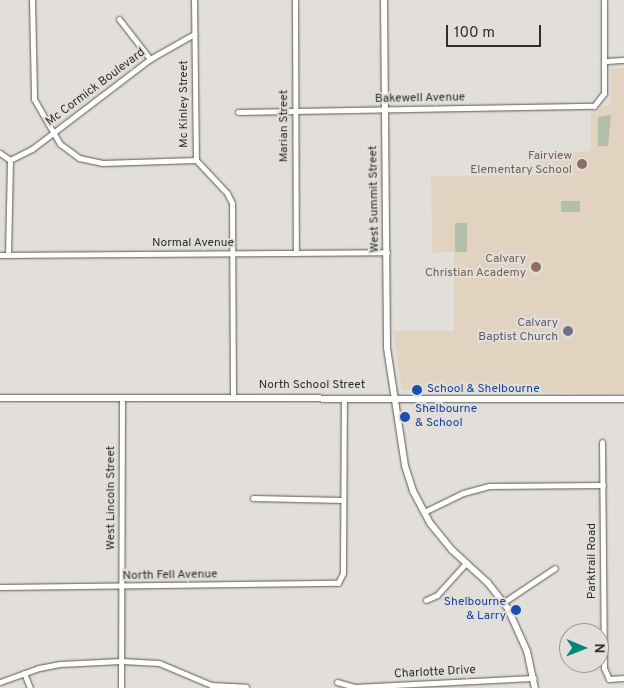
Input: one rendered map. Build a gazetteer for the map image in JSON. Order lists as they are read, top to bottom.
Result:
{
  "streets": {
    "street": [
      "Mc Cormick Boulevard",
      "Bakewell Avenue",
      "Mc Kinley Street",
      "Marian Street",
      "West Summit Street",
      "Normal Avenue",
      "North School Street",
      "West Lincoln Street",
      "Parktrail Road",
      "North Fell Avenue",
      "Charlotte Drive"
    ]
  },
  "crossings": [
    ["Mc Cormick Boulevard", "Mc Kinley Street"],
    ["Bakewell Avenue", "Marian Street"],
    ["Bakewell Avenue", "West Summit Street"],
    ["Mc Kinley Street", "Normal Avenue"],
    ["Mc Kinley Street", "North School Street"],
    ["Marian Street", "Normal Avenue"],
    ["West Summit Street", "Normal Avenue"],
    ["West Summit Street", "North School Street"],
    ["West Summit Street", "Charlotte Drive"],
    ["North School Street", "West Lincoln Street"],
    ["West Lincoln Street", "North Fell Avenue"]
  ],
  "places": [
    "Fairview Elementary School",
    "Calvary Christian Academy",
    "Calvary Baptist Church",
    "School & Shelbourne",
    "Shelbourne & School",
    "Shelbourne & Larry"
  ],
  "scale_bar": "100 m",
  "north": "right"
}
